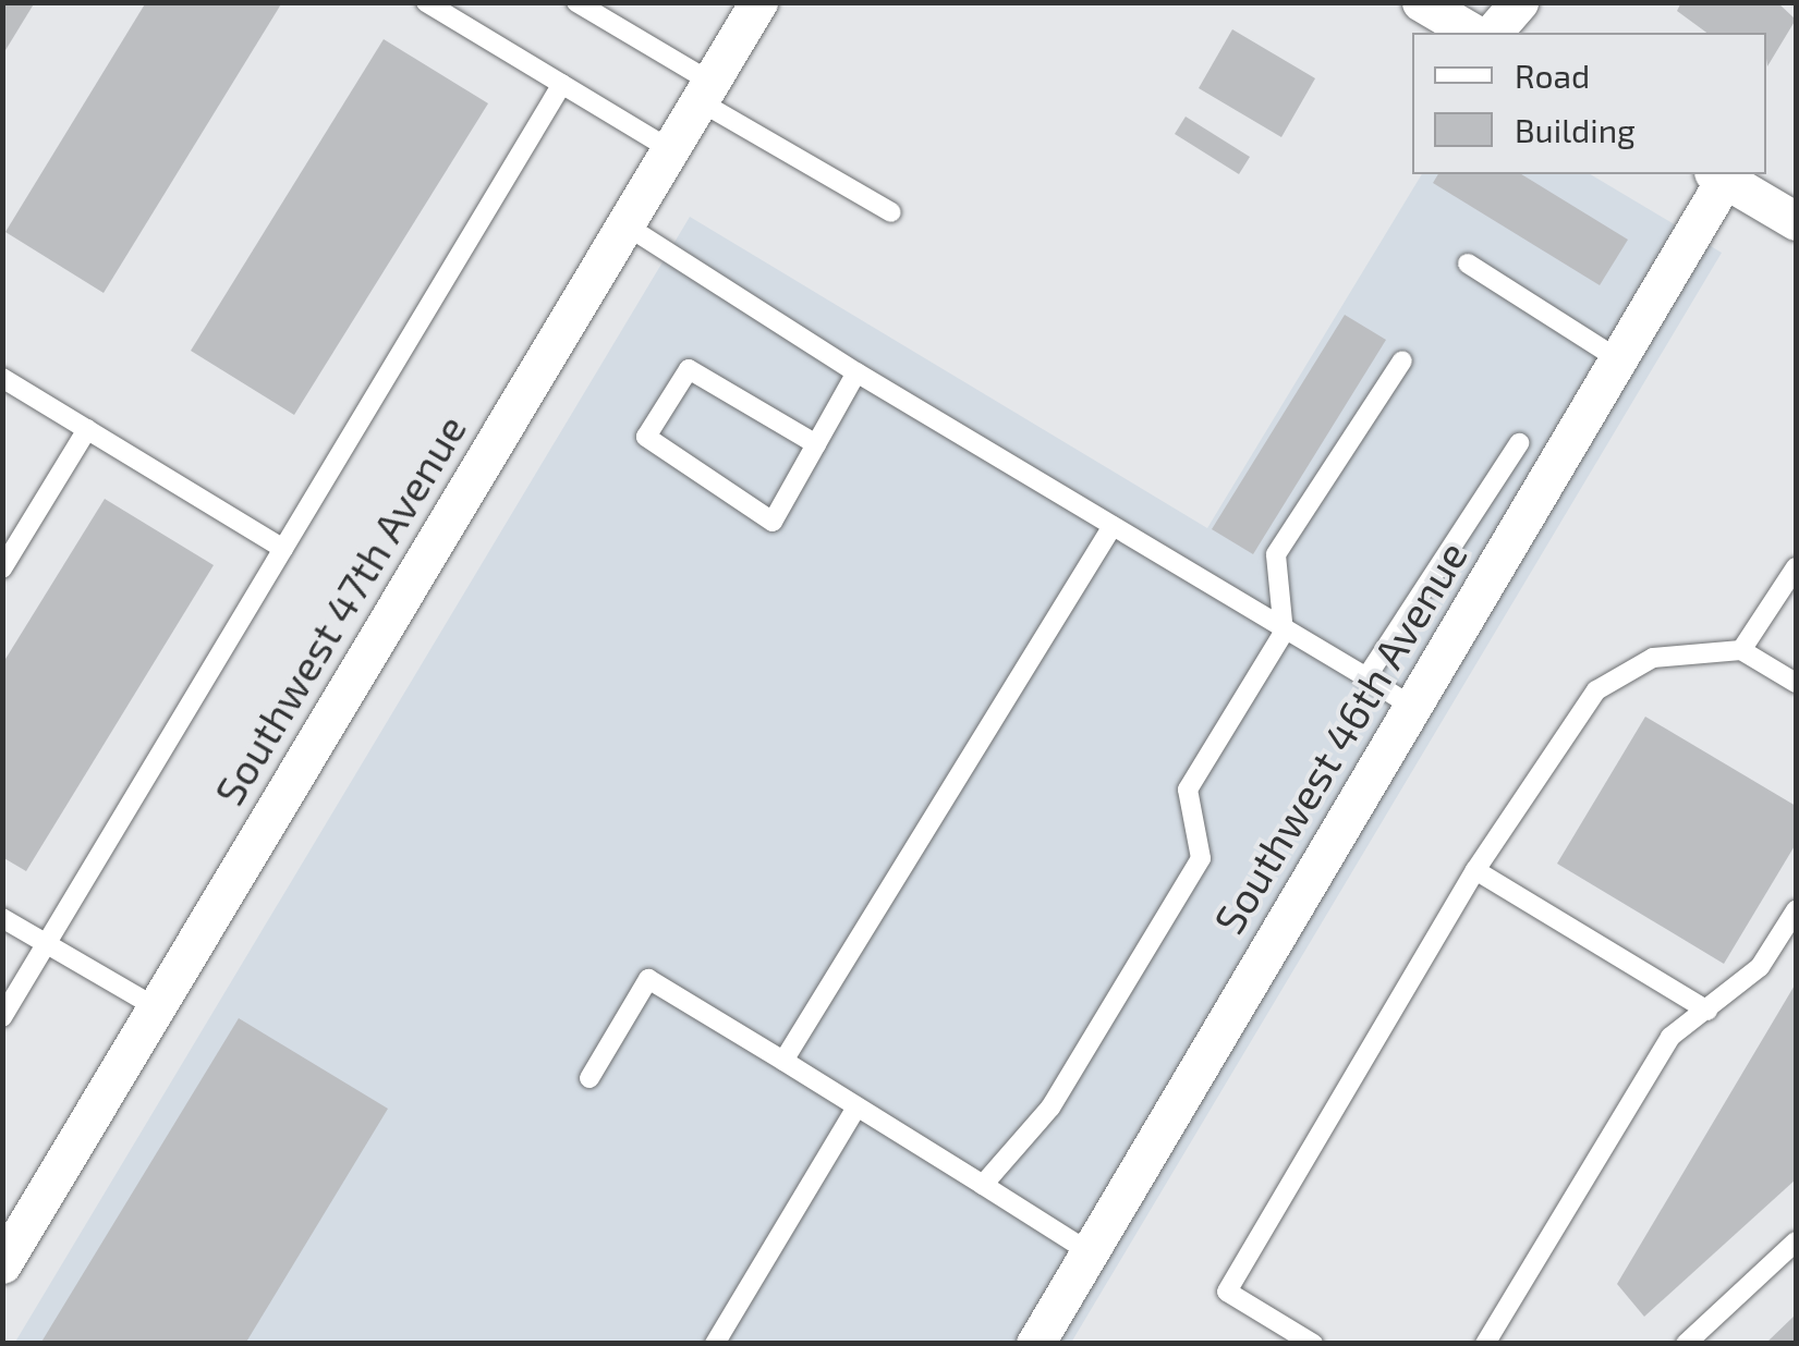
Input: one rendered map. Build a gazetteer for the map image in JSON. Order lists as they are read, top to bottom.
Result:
{
  "streets": {
    "street": ["Southwest 47th Avenue", "Southwest 46th Avenue"]
  },
  "legend": ["Road", "Building"]
}
